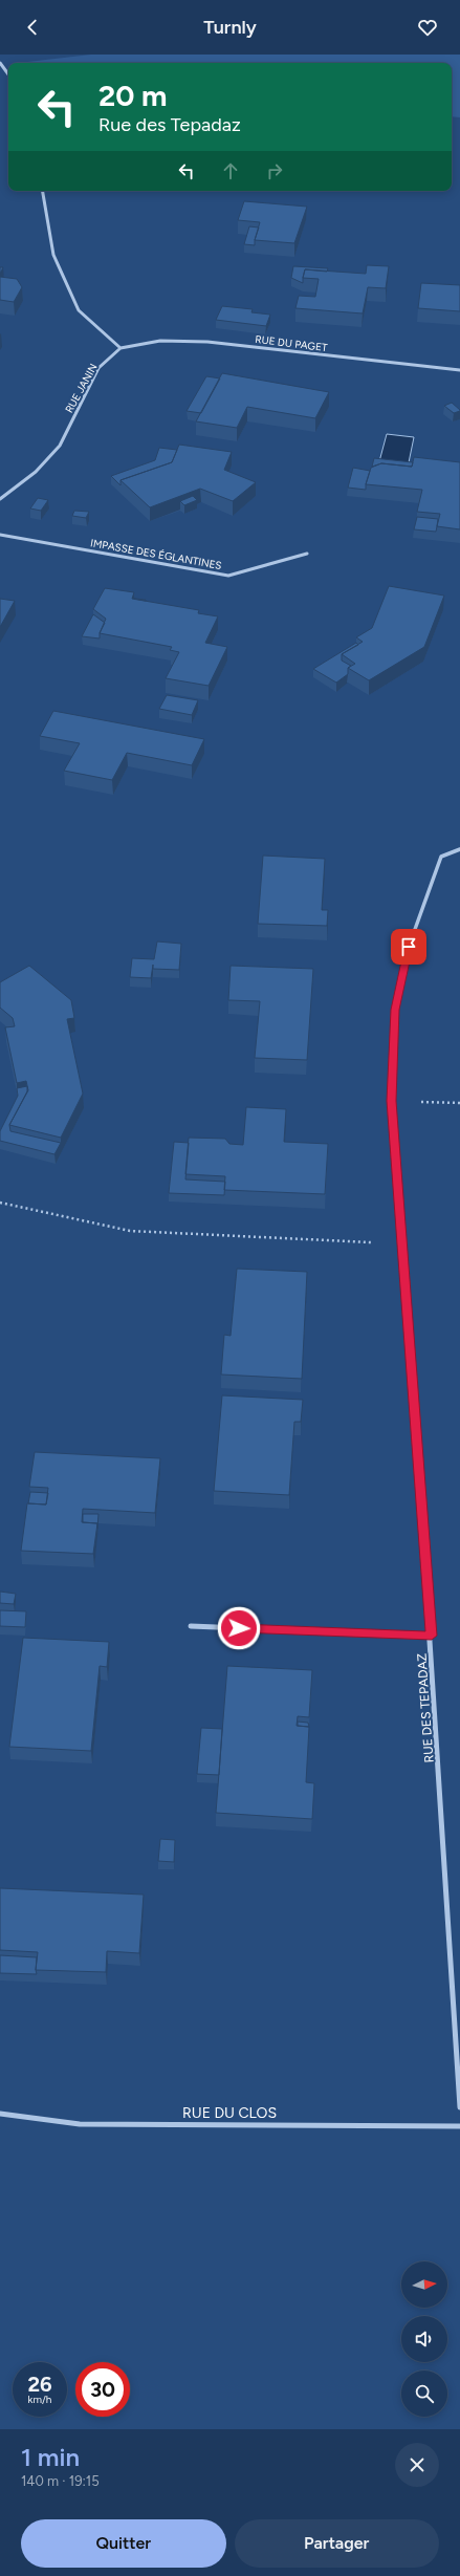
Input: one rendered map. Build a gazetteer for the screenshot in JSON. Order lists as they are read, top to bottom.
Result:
{
  "streets": {
    "street": [
      "RUE DU PAGET",
      "RUE JANIN",
      "IMPASSE DES ÉGLANTINES",
      "RUE DES TEPADAZ",
      "RUE DU CLOS"
    ]
  },
  "crossings": [
    ["RUE DU PAGET", "RUE JANIN"]
  ],
  "north": "right",
  "page": {
    "header": "Turnly",
    "turn": ["20 m", "Rue des Tepadaz"],
    "speed": "26 km/h",
    "limit": "30",
    "heading": ["1 min", "140 m · 19:15"],
    "buttons": ["Quitter", "Partager"]
  }
}
